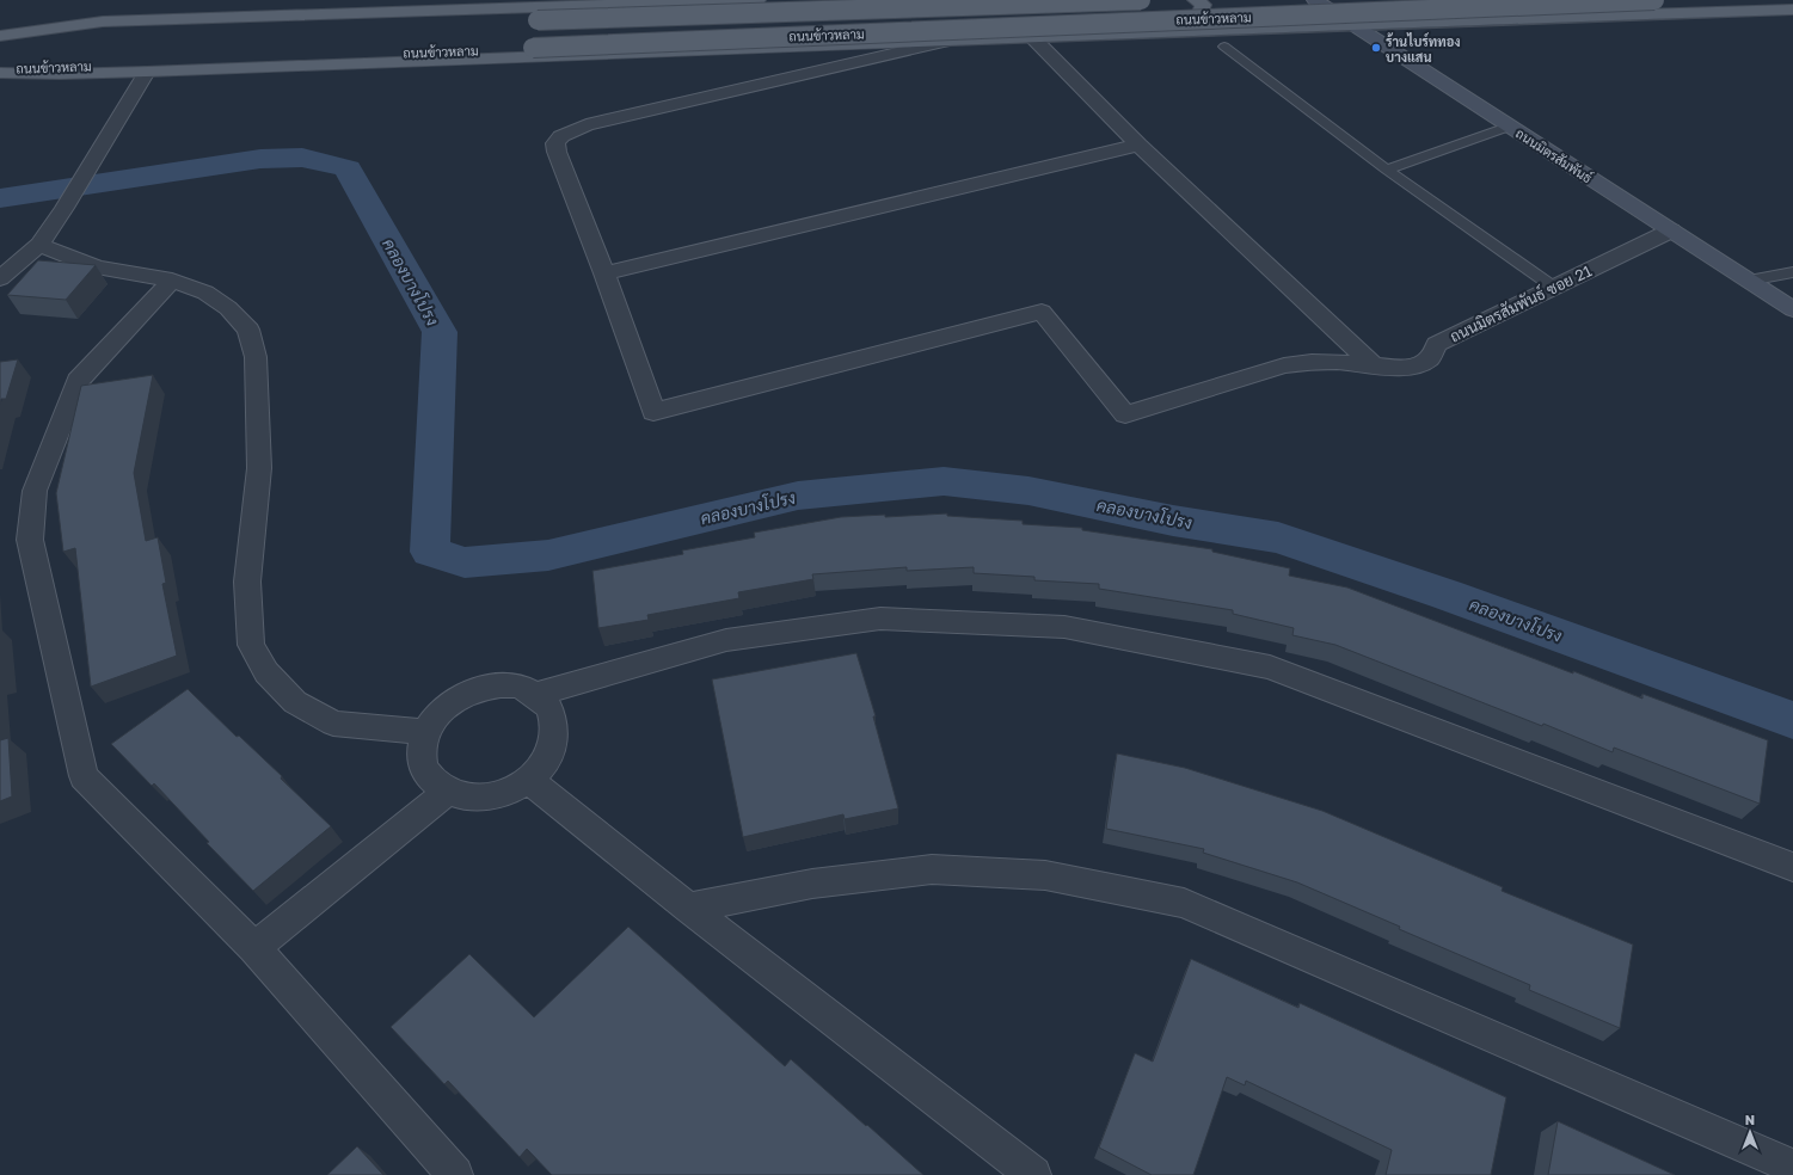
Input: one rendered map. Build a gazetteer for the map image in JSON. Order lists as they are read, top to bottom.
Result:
{
  "streets": {
    "main road": ["ถนนข้าวหลาม"],
    "street": ["ถนนมิตรสัมพันธ์", "ถนนมิตรสัมพันธ์ ซอย 21"]
  },
  "crossings": [
    ["ถนนมิตรสัมพันธ์", "ถนนมิตรสัมพันธ์ ซอย 21"]
  ],
  "water": ["คลองบางโปรง"],
  "places": ["ร้านไบร์ททอง บางแสน"],
  "north": "top"
}
